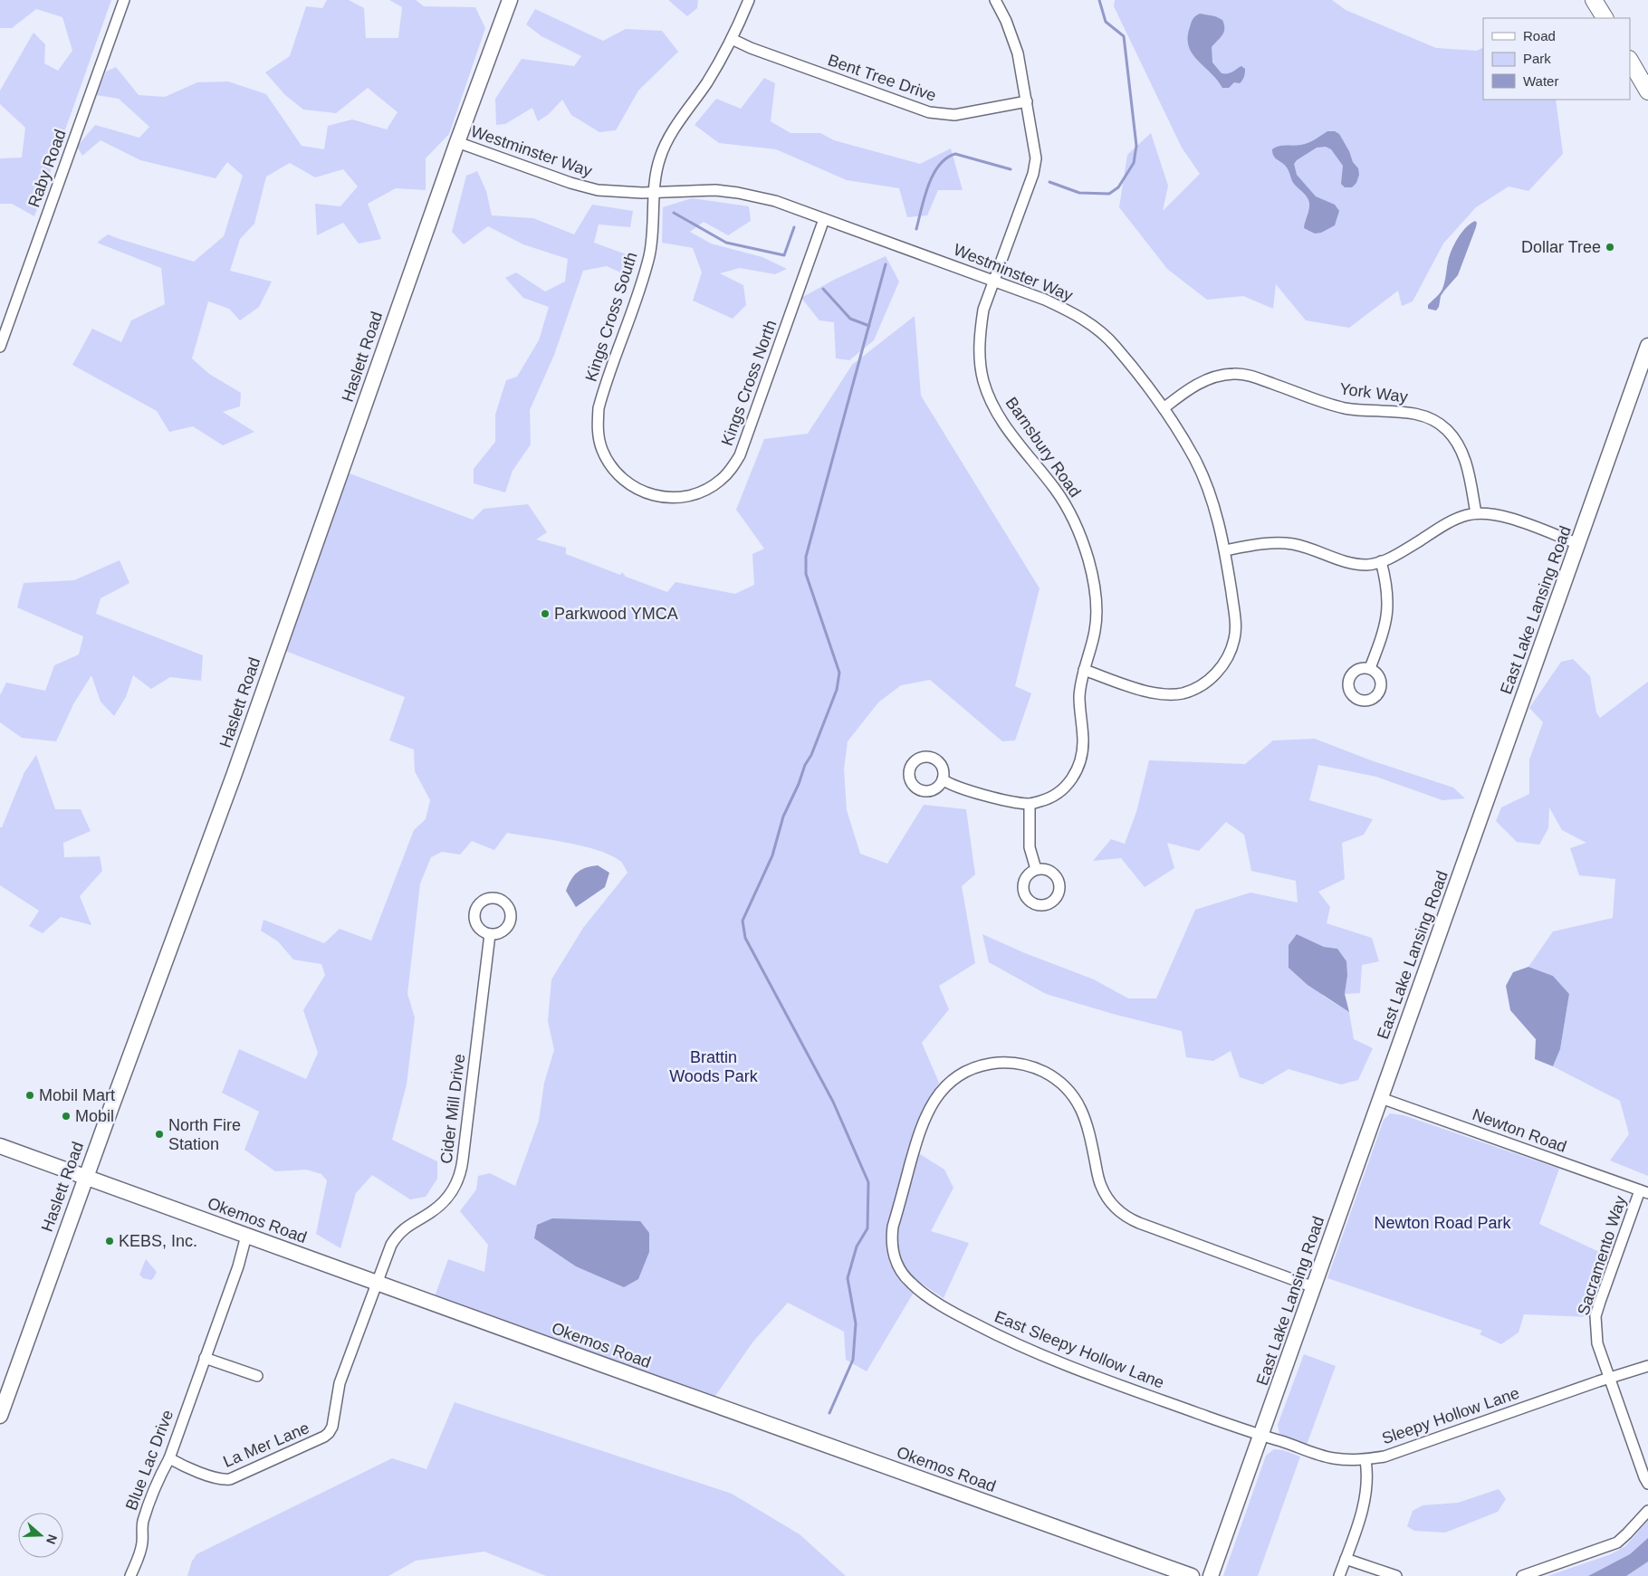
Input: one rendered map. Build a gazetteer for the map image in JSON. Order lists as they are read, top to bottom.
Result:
{
  "streets": {
    "street": [
      "Bent Tree Drive",
      "Westminster Way",
      "Raby Road",
      "Kings Cross South",
      "Haslett Road",
      "Kings Cross North",
      "York Way",
      "Barnsbury Road",
      "East Lake Lansing Road",
      "Cider Mill Drive",
      "Newton Road",
      "Okemos Road",
      "Sacramento Way",
      "East Sleepy Hollow Lane",
      "Sleepy Hollow Lane",
      "La Mer Lane",
      "Blue Lac Drive"
    ]
  },
  "crossings": [
    ["Bent Tree Drive", "Kings Cross South"],
    ["Bent Tree Drive", "Barnsbury Road"],
    ["Westminster Way", "Kings Cross South"],
    ["Westminster Way", "Haslett Road"],
    ["Westminster Way", "Kings Cross North"],
    ["Westminster Way", "York Way"],
    ["Westminster Way", "Barnsbury Road"],
    ["Kings Cross South", "Kings Cross North"],
    ["Haslett Road", "Okemos Road"],
    ["East Lake Lansing Road", "Newton Road"],
    ["East Lake Lansing Road", "East Sleepy Hollow Lane"],
    ["East Lake Lansing Road", "Sleepy Hollow Lane"],
    ["Cider Mill Drive", "Okemos Road"],
    ["Cider Mill Drive", "La Mer Lane"],
    ["Newton Road", "Sacramento Way"],
    ["Okemos Road", "La Mer Lane"],
    ["Okemos Road", "Blue Lac Drive"],
    ["Sacramento Way", "Sleepy Hollow Lane"],
    ["East Sleepy Hollow Lane", "Sleepy Hollow Lane"],
    ["La Mer Lane", "Blue Lac Drive"]
  ],
  "parks": ["Brattin Woods Park", "Newton Road Park"],
  "places": [
    "Dollar Tree",
    "Parkwood YMCA",
    "Mobil Mart",
    "Mobil",
    "North Fire Station",
    "KEBS, Inc."
  ],
  "legend": ["Road", "Park", "Water"],
  "north": "right"
}
